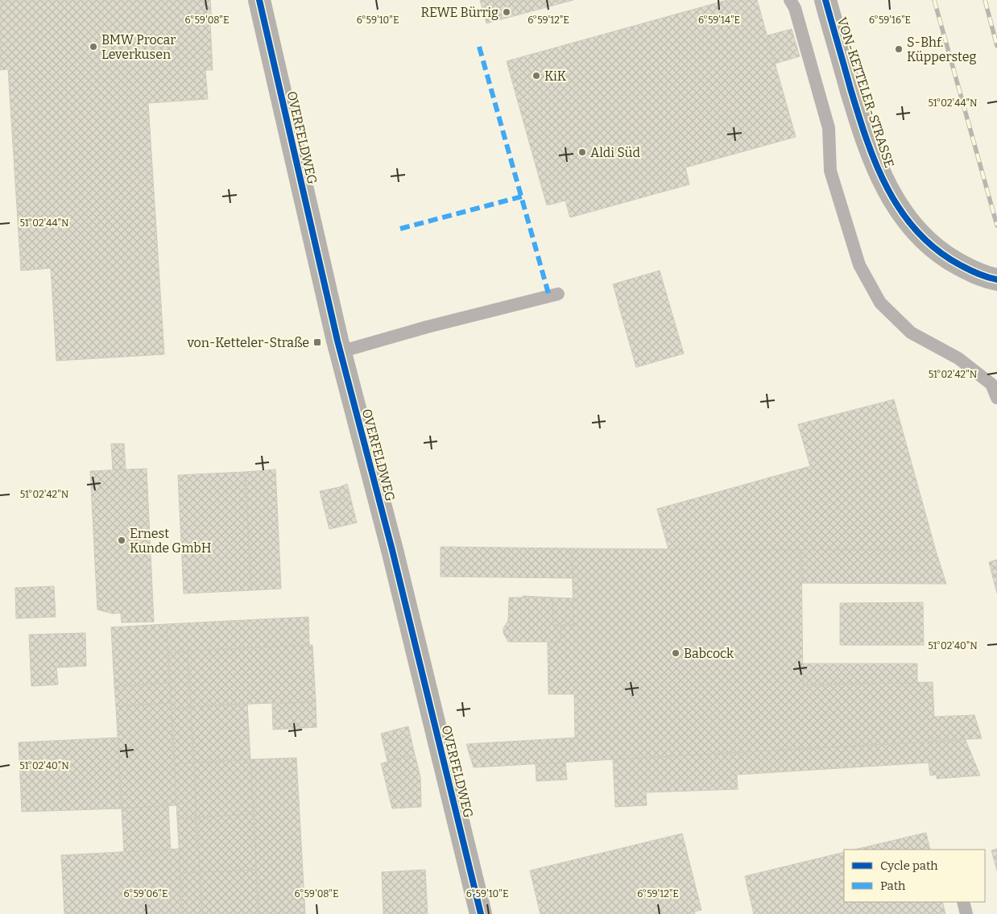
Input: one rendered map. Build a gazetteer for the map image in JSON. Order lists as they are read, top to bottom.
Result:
{
  "streets": {
    "street": ["VON-KETTELER-STRASSE", "OVERFELDWEG"]
  },
  "places": {
    "other": [
      "REWE Bürrig",
      "BMW Procar Leverkusen",
      "S-Bhf. Küppersteg",
      "KiK",
      "Aldi Süd",
      "Ernest Kunde GmbH",
      "Babcock"
    ],
    "transit": ["von-Ketteler-Straße"]
  },
  "legend": ["Cycle path", "Path"],
  "coordinates": [
    "6°59'08\"E",
    "6°59'10\"E",
    "6°59'12\"E",
    "6°59'14\"E",
    "6°59'16\"E",
    "51°02'44\"N",
    "51°02'42\"N",
    "51°02'40\"N",
    "6°59'06\"E"
  ]
}
